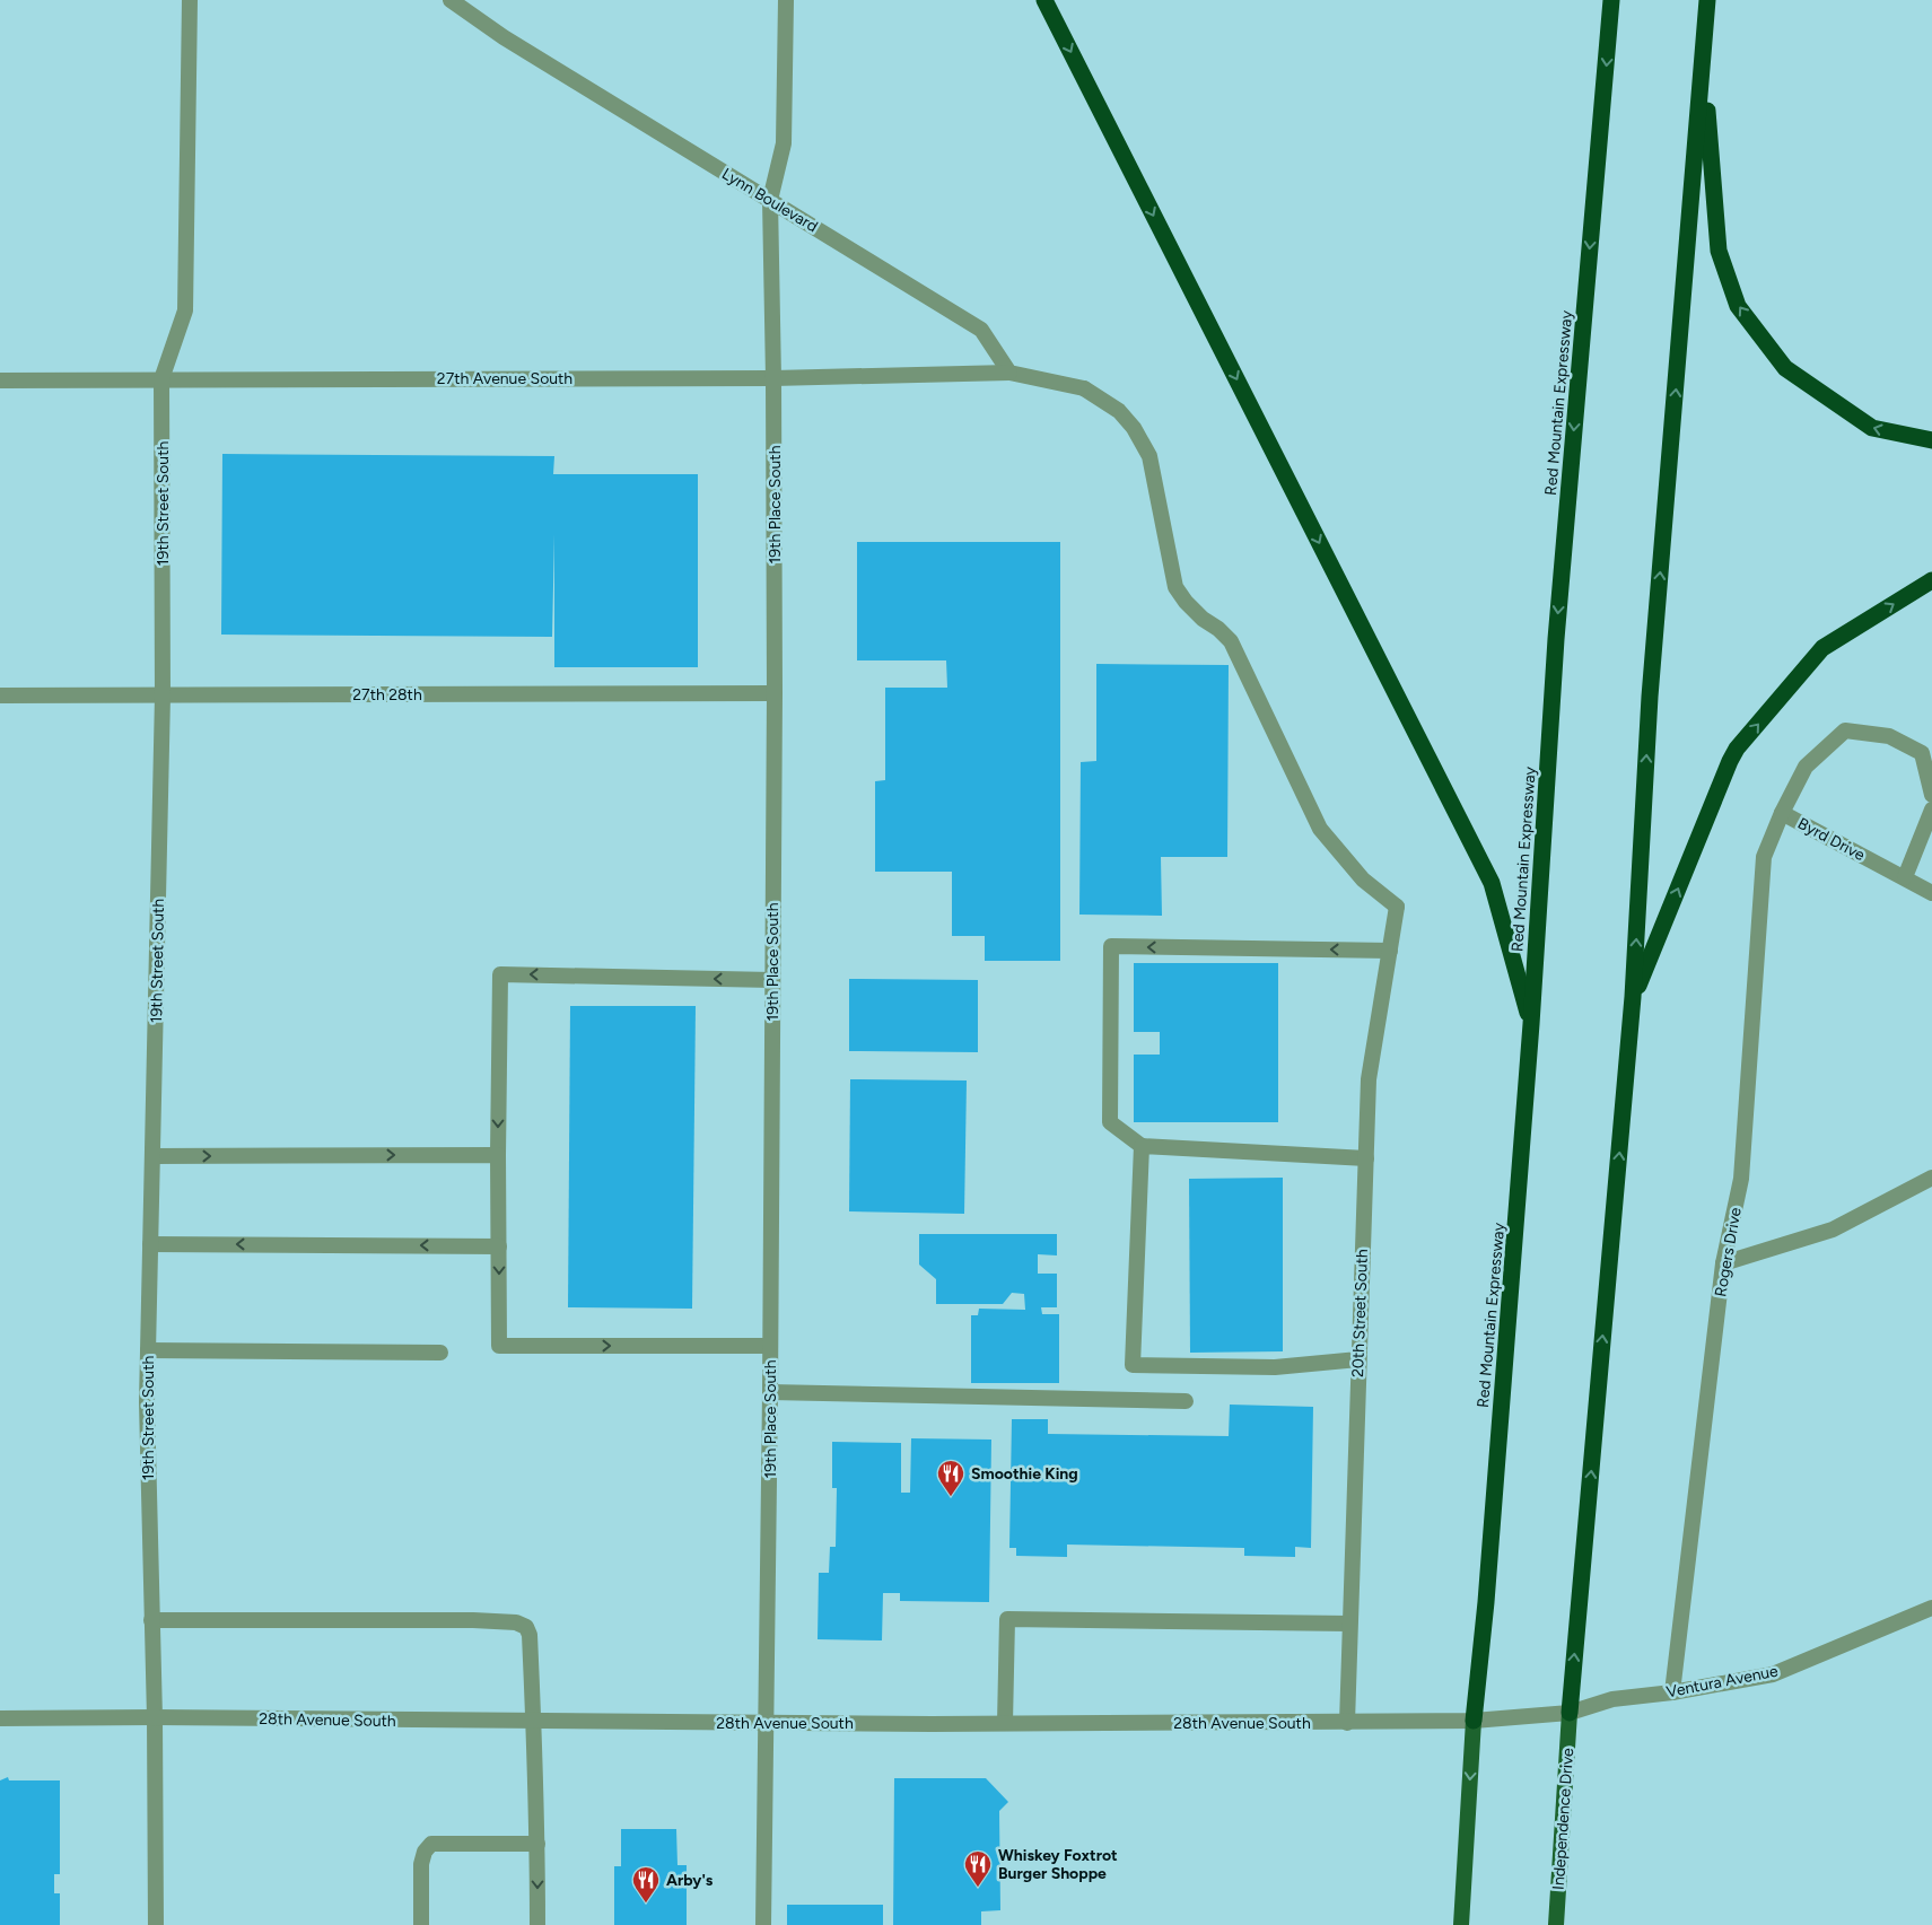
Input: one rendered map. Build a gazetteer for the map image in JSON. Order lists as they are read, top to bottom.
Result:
{
  "streets": {
    "highway": ["Red Mountain Expressway"],
    "main road": ["Independence Drive"],
    "street": [
      "Lynn Boulevard",
      "27th Avenue South",
      "19th Street South",
      "19th Place South",
      "27th 28th",
      "Byrd Drive",
      "Rogers Drive",
      "20th Street South",
      "Ventura Avenue",
      "28th Avenue South"
    ]
  },
  "crossings": [
    ["Lynn Boulevard", "27th Avenue South"],
    ["Lynn Boulevard", "19th Place South"],
    ["Lynn Boulevard", "20th Street South"],
    ["27th Avenue South", "19th Street South"],
    ["27th Avenue South", "19th Place South"],
    ["27th Avenue South", "20th Street South"],
    ["Red Mountain Expressway", "28th Avenue South"],
    ["19th Street South", "27th 28th"],
    ["19th Street South", "28th Avenue South"],
    ["19th Place South", "27th 28th"],
    ["19th Place South", "28th Avenue South"],
    ["Byrd Drive", "Rogers Drive"],
    ["Rogers Drive", "Ventura Avenue"],
    ["20th Street South", "28th Avenue South"],
    ["Ventura Avenue", "28th Avenue South"],
    ["Ventura Avenue", "Independence Drive"],
    ["28th Avenue South", "Independence Drive"]
  ],
  "places": {
    "restaurant": ["Smoothie King", "Whiskey Foxtrot Burger Shoppe", "Arby's"]
  }
}
